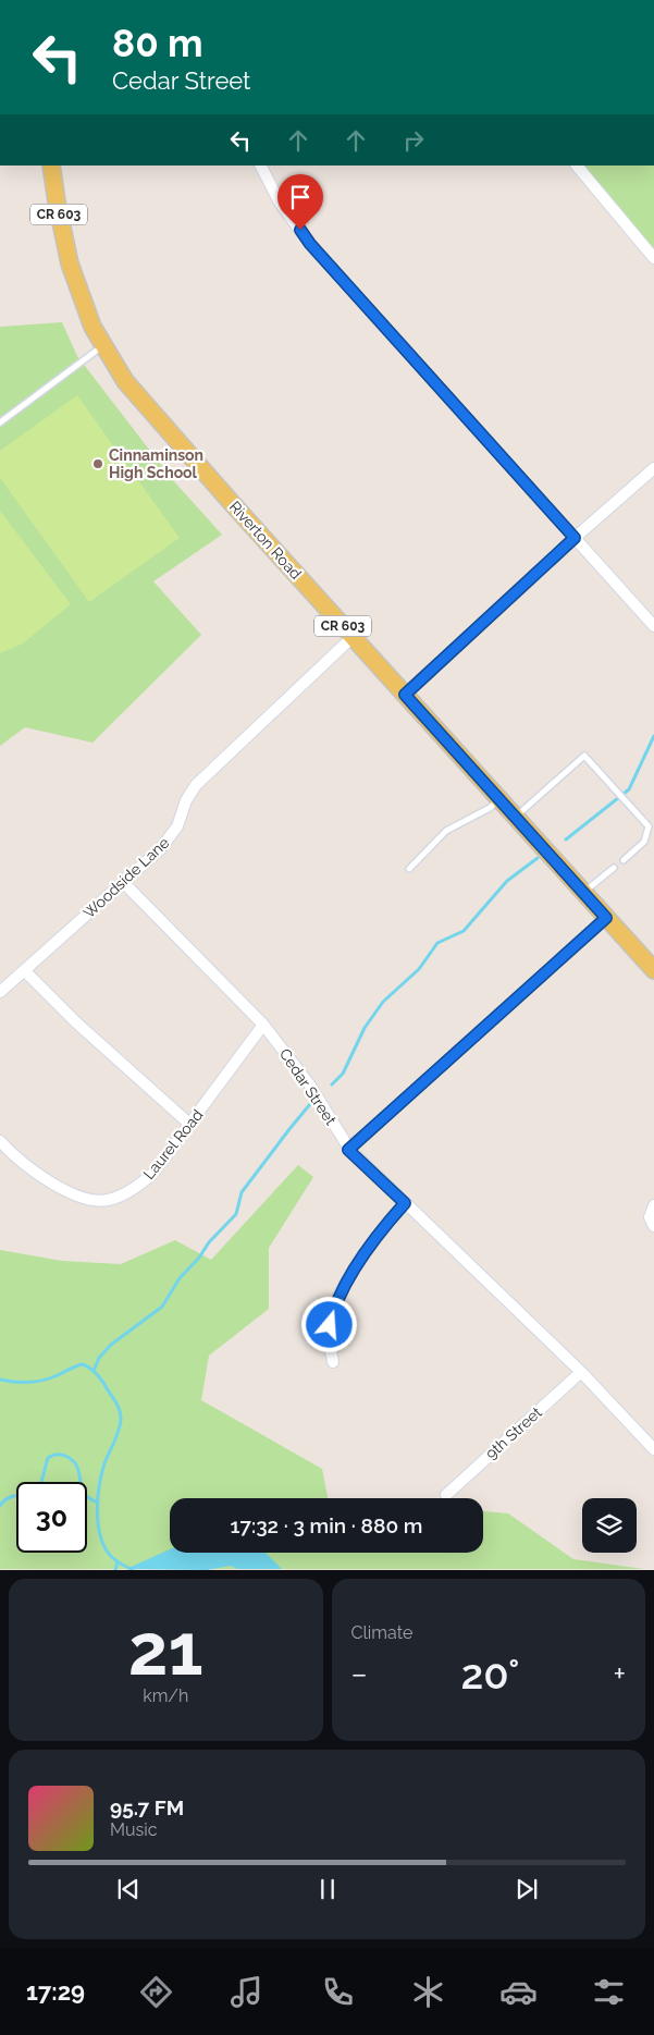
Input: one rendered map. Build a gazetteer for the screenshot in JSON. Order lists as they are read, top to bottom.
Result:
{
  "streets": {
    "main road": ["CR 603", "Riverton Road"],
    "street": [
      "Woodside Lane",
      "Cedar Street",
      "Laurel Road",
      "9th Street"
    ]
  },
  "crossings": [
    ["CR 603", "Riverton Road"],
    ["Riverton Road", "Woodside Lane"],
    ["Woodside Lane", "Cedar Street"],
    ["Cedar Street", "Laurel Road"],
    ["Cedar Street", "9th Street"]
  ],
  "places": ["Cinnaminson High School"],
  "page": {
    "turn": ["80 m", "Cedar Street"],
    "limit": "30",
    "trip": "17:32 · 3 min · 880 m",
    "tile": [
      ["21", "km/h"],
      "Climate"
    ],
    "heat": ["−", "20°", "+"],
    "song": ["95.7 FM", "Music"],
    "tabs": "17:29"
  }
}
